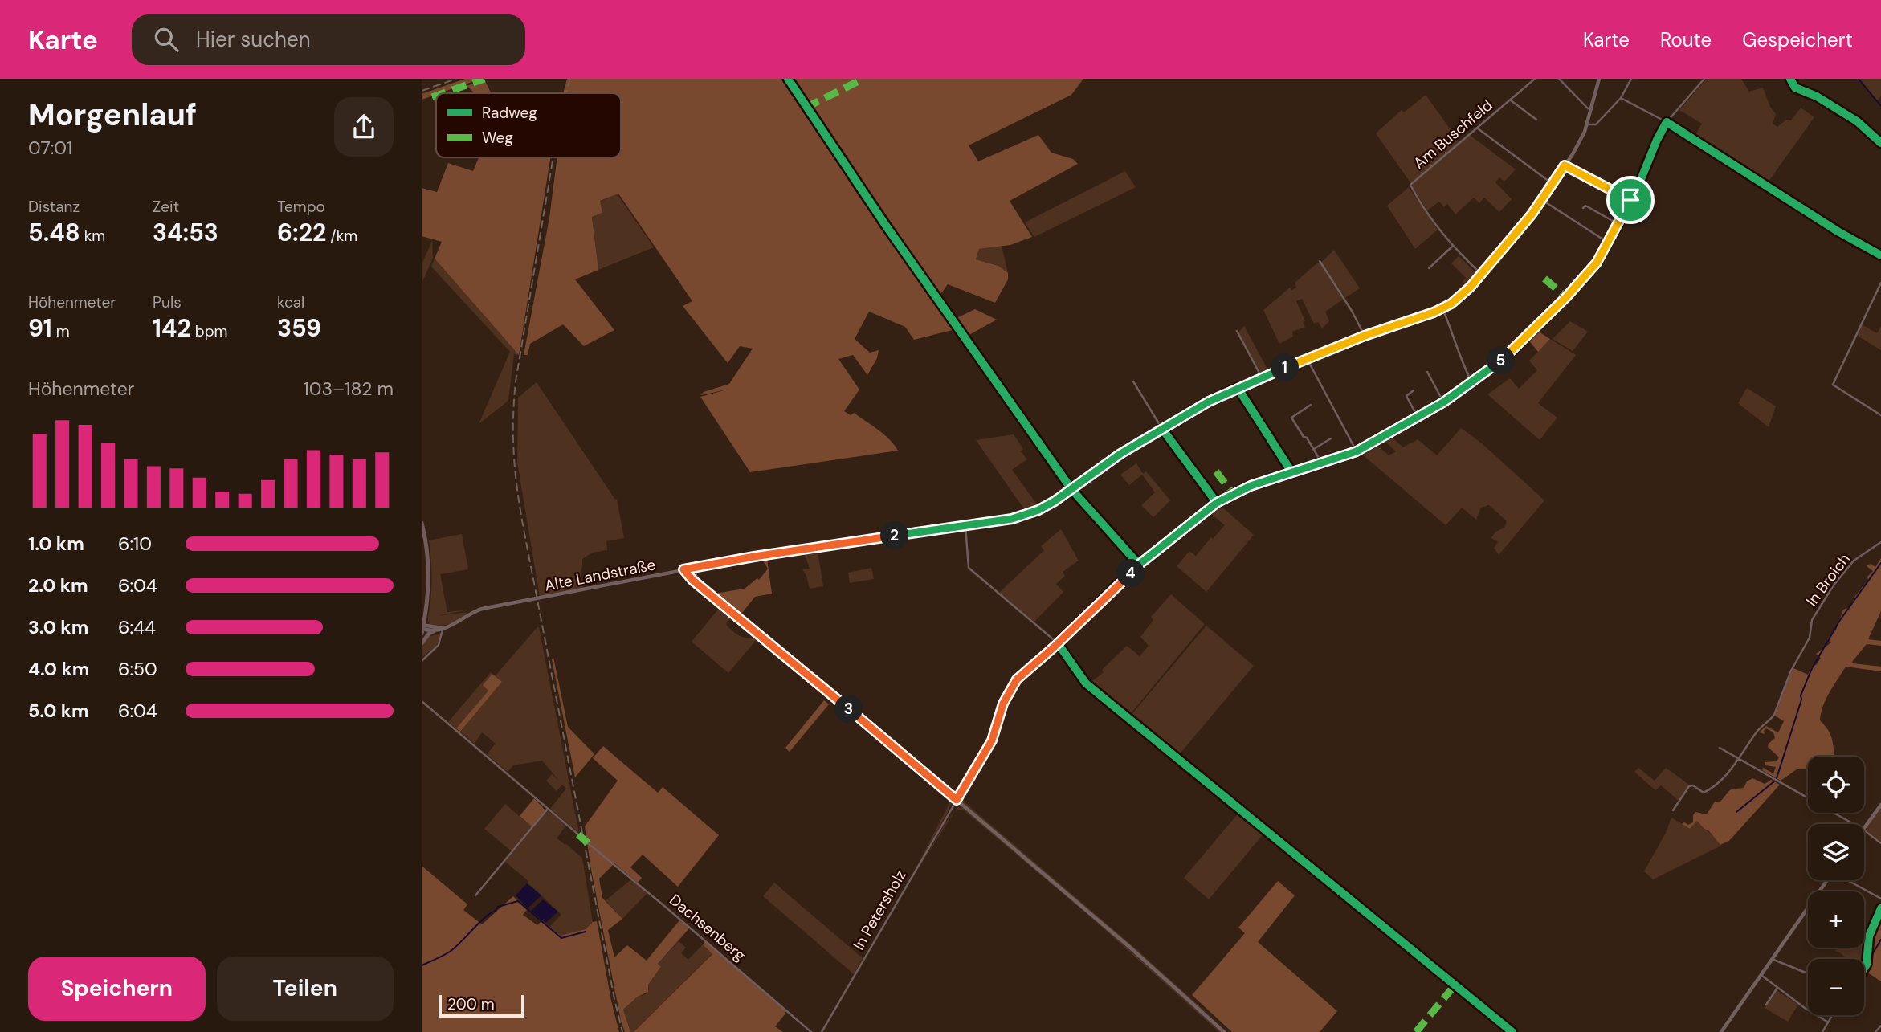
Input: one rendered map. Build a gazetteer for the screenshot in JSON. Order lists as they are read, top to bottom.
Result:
{
  "streets": {
    "main road": ["Alte Landstraße"],
    "street": [
      "Am Buschfeld",
      "In Broich",
      "In Petersholz",
      "Dachsenberg"
    ]
  },
  "legend": ["Radweg", "Weg"],
  "scale_bar": "200 m",
  "page": {
    "header": "Karte",
    "search": "Hier suchen",
    "nav": ["Karte", "Route", "Gespeichert"],
    "heading": ["Morgenlauf", "07:01"],
    "stats": [
      ["Distanz", "5.48 km"],
      ["Zeit", "34:53"],
      ["Tempo", "6:22 /km"],
      ["Höhenmeter", "91 m"],
      ["Puls", "142 bpm"],
      ["kcal", "359"]
    ],
    "pins": [
      "5",
      "1",
      "2",
      "4",
      "3"
    ],
    "chart": ["Höhenmeter", "103–182 m"],
    "list": [
      {
        "name": "1.0 km",
        "note": "6:10"
      },
      {
        "name": "2.0 km",
        "note": "6:04"
      },
      {
        "name": "3.0 km",
        "note": "6:44"
      },
      {
        "name": "4.0 km",
        "note": "6:50"
      },
      {
        "name": "5.0 km",
        "note": "6:04"
      }
    ],
    "map_buttons": ["+", "−"],
    "buttons": ["Speichern", "Teilen"],
    "scale": "200 m"
  }
}
